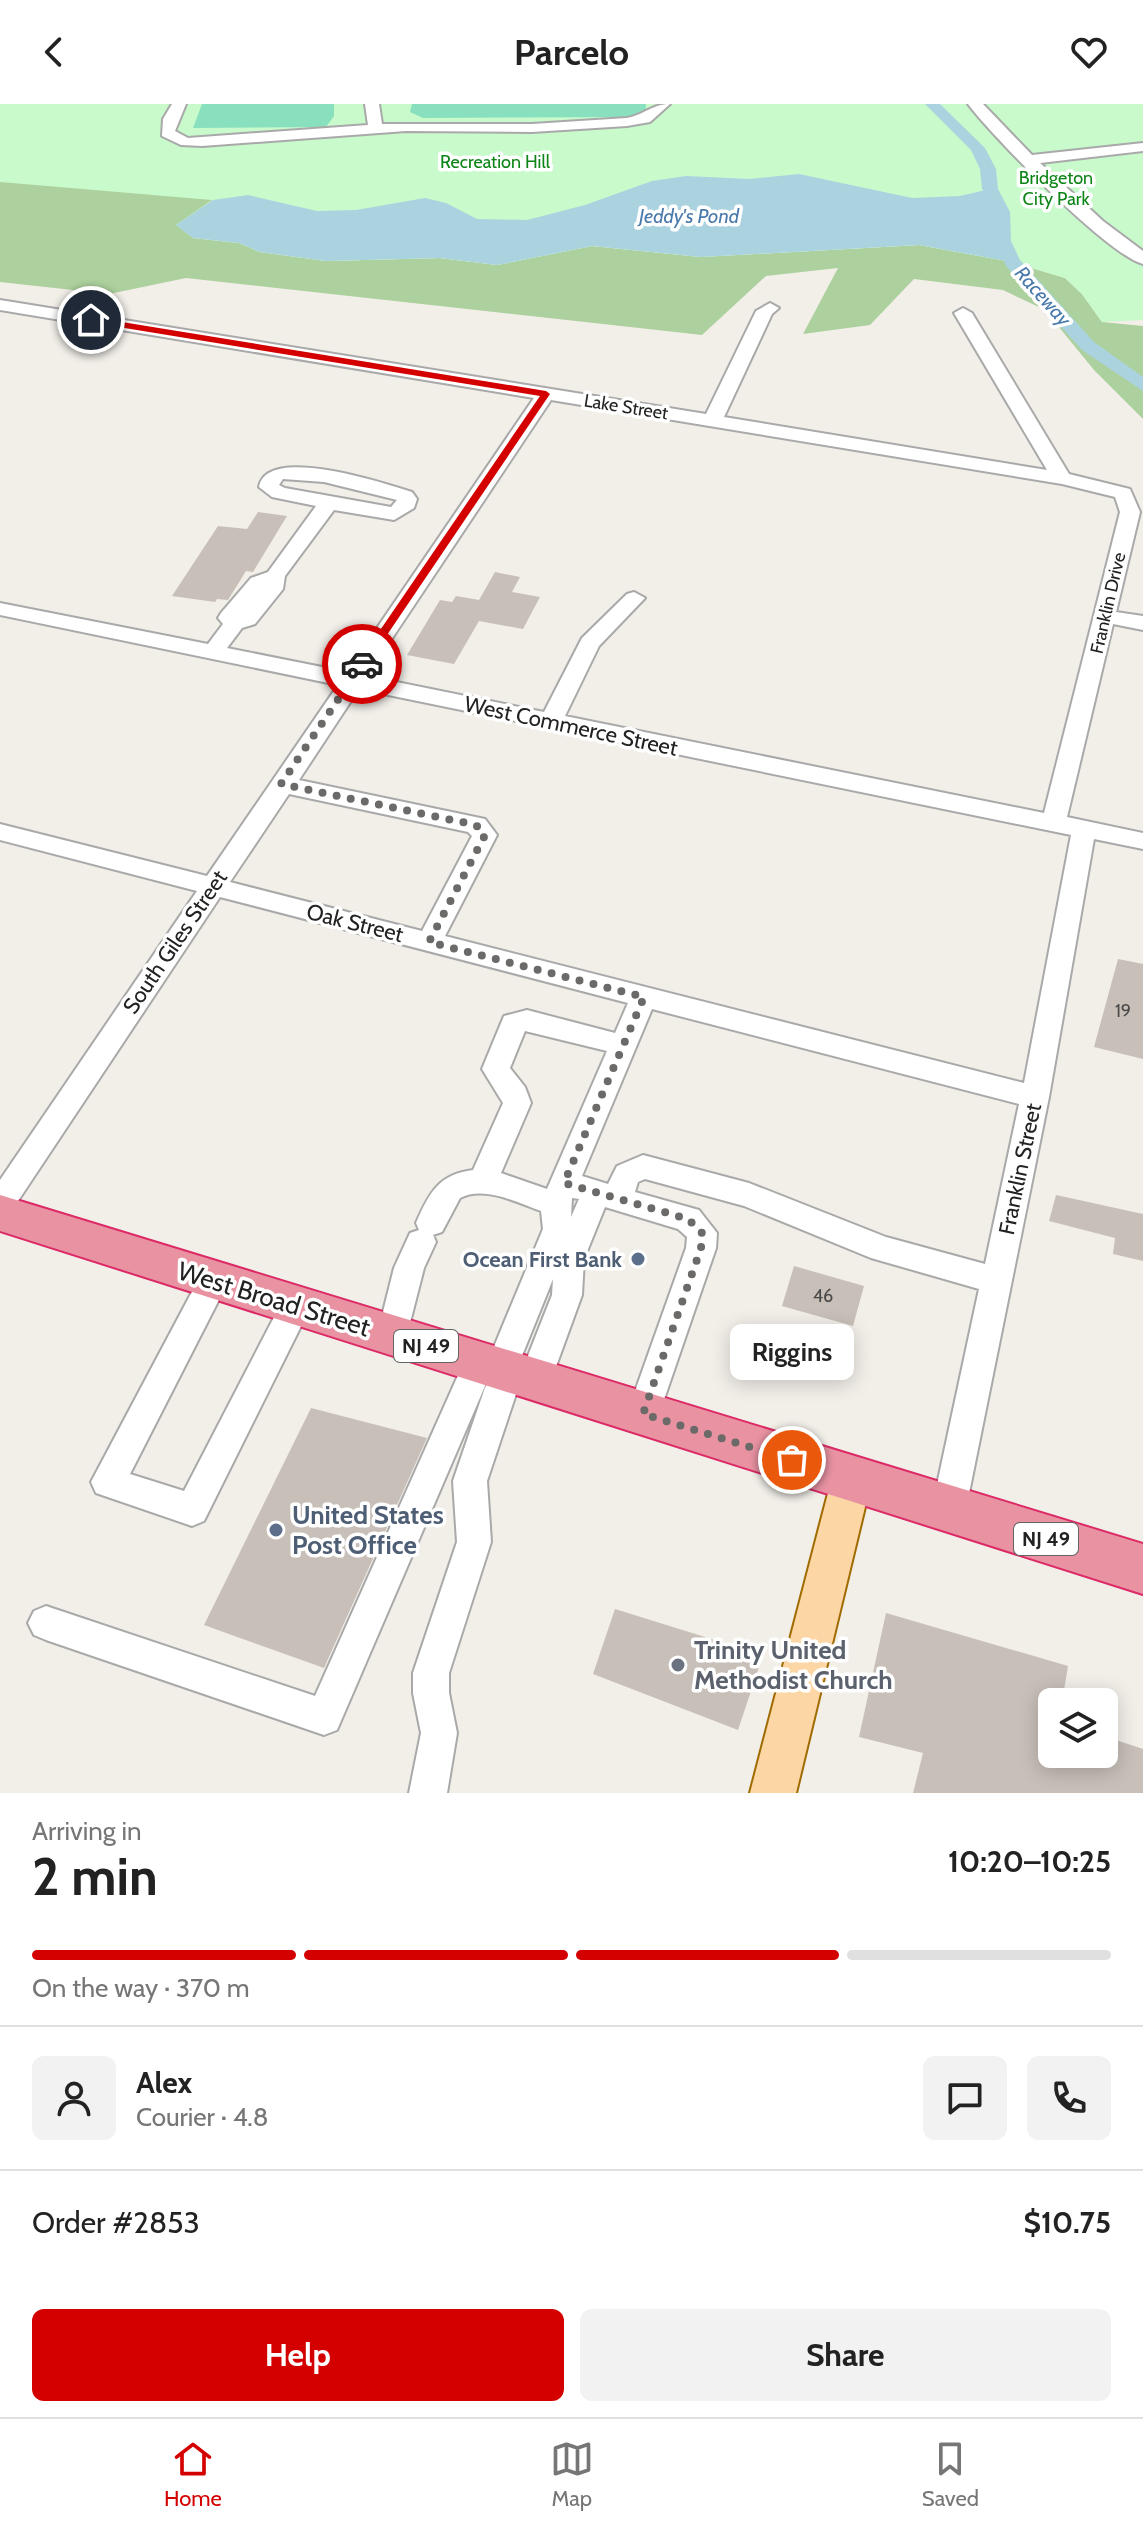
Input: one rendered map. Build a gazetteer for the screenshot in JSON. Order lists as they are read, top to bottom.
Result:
{
  "streets": {
    "highway": ["West Broad Street", "NJ 49"],
    "street": [
      "Lake Street",
      "Franklin Drive",
      "West Commerce Street",
      "Oak Street",
      "South Giles Street",
      "Franklin Street"
    ]
  },
  "crossings": [
    ["Lake Street", "Franklin Drive"],
    ["Lake Street", "South Giles Street"],
    ["Franklin Drive", "West Commerce Street"],
    ["West Commerce Street", "South Giles Street"],
    ["West Commerce Street", "Franklin Street"],
    ["Oak Street", "South Giles Street"],
    ["Oak Street", "Franklin Street"],
    ["Franklin Street", "West Broad Street"]
  ],
  "water": ["Jeddy's Pond", "Raceway"],
  "parks": ["Recreation Hill", "Bridgeton City Park"],
  "places": [
    "Ocean First Bank",
    "Riggins",
    "United States Post Office",
    "Trinity United Methodist Church"
  ],
  "house_numbers": ["19", "46"],
  "page": {
    "header": "Parcelo",
    "bubble": "Riggins",
    "heading": ["2 min", "Arriving in", "10:20–10:25"],
    "panel": [
      "Alex",
      "Courier · 4.8",
      "Order #2853",
      "$10.75"
    ],
    "bar": "On the way · 370 m",
    "buttons": ["Help", "Share"],
    "tabs": ["Home", "Map", "Saved"]
  }
}
